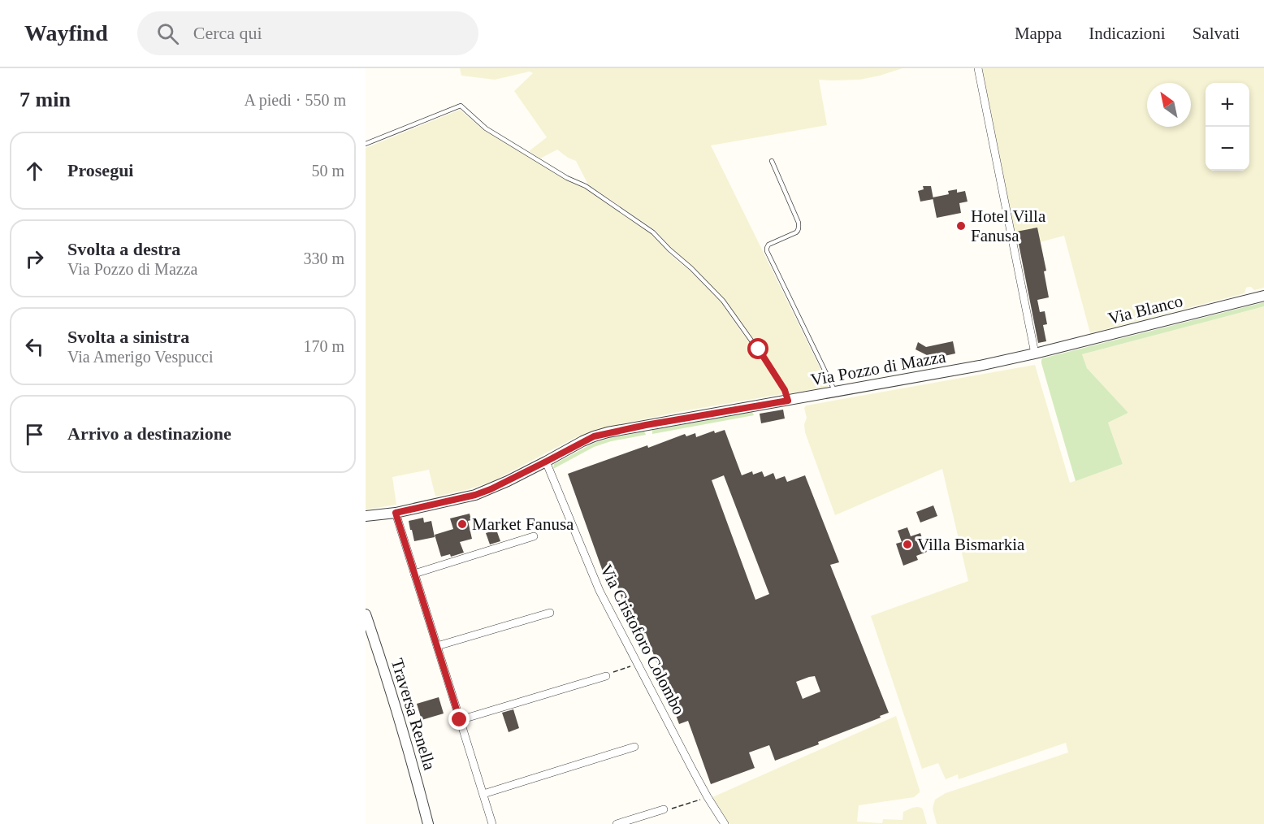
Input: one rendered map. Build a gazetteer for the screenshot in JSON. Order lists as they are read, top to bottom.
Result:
{
  "streets": {
    "street": [
      "Via Blanco",
      "Via Pozzo di Mazza",
      "Via Cristoforo Colombo",
      "Traversa Renella"
    ]
  },
  "crossings": [
    ["Via Blanco", "Via Pozzo di Mazza"],
    ["Via Pozzo di Mazza", "Via Cristoforo Colombo"]
  ],
  "places": ["Hotel Villa Fanusa", "Market Fanusa", "Villa Bismarkia"],
  "north": "top left",
  "page": {
    "header": "Wayfind",
    "search": "Cerca qui",
    "nav": ["Mappa", "Indicazioni", "Salvati"],
    "heading": ["7 min", "A piedi · 550 m"],
    "map_buttons": ["+", "−"],
    "list": [
      ["Prosegui", "50 m"],
      ["Svolta a destra", "Via Pozzo di Mazza", "330 m"],
      ["Svolta a sinistra", "Via Amerigo Vespucci", "170 m"],
      "Arrivo a destinazione"
    ]
  }
}
